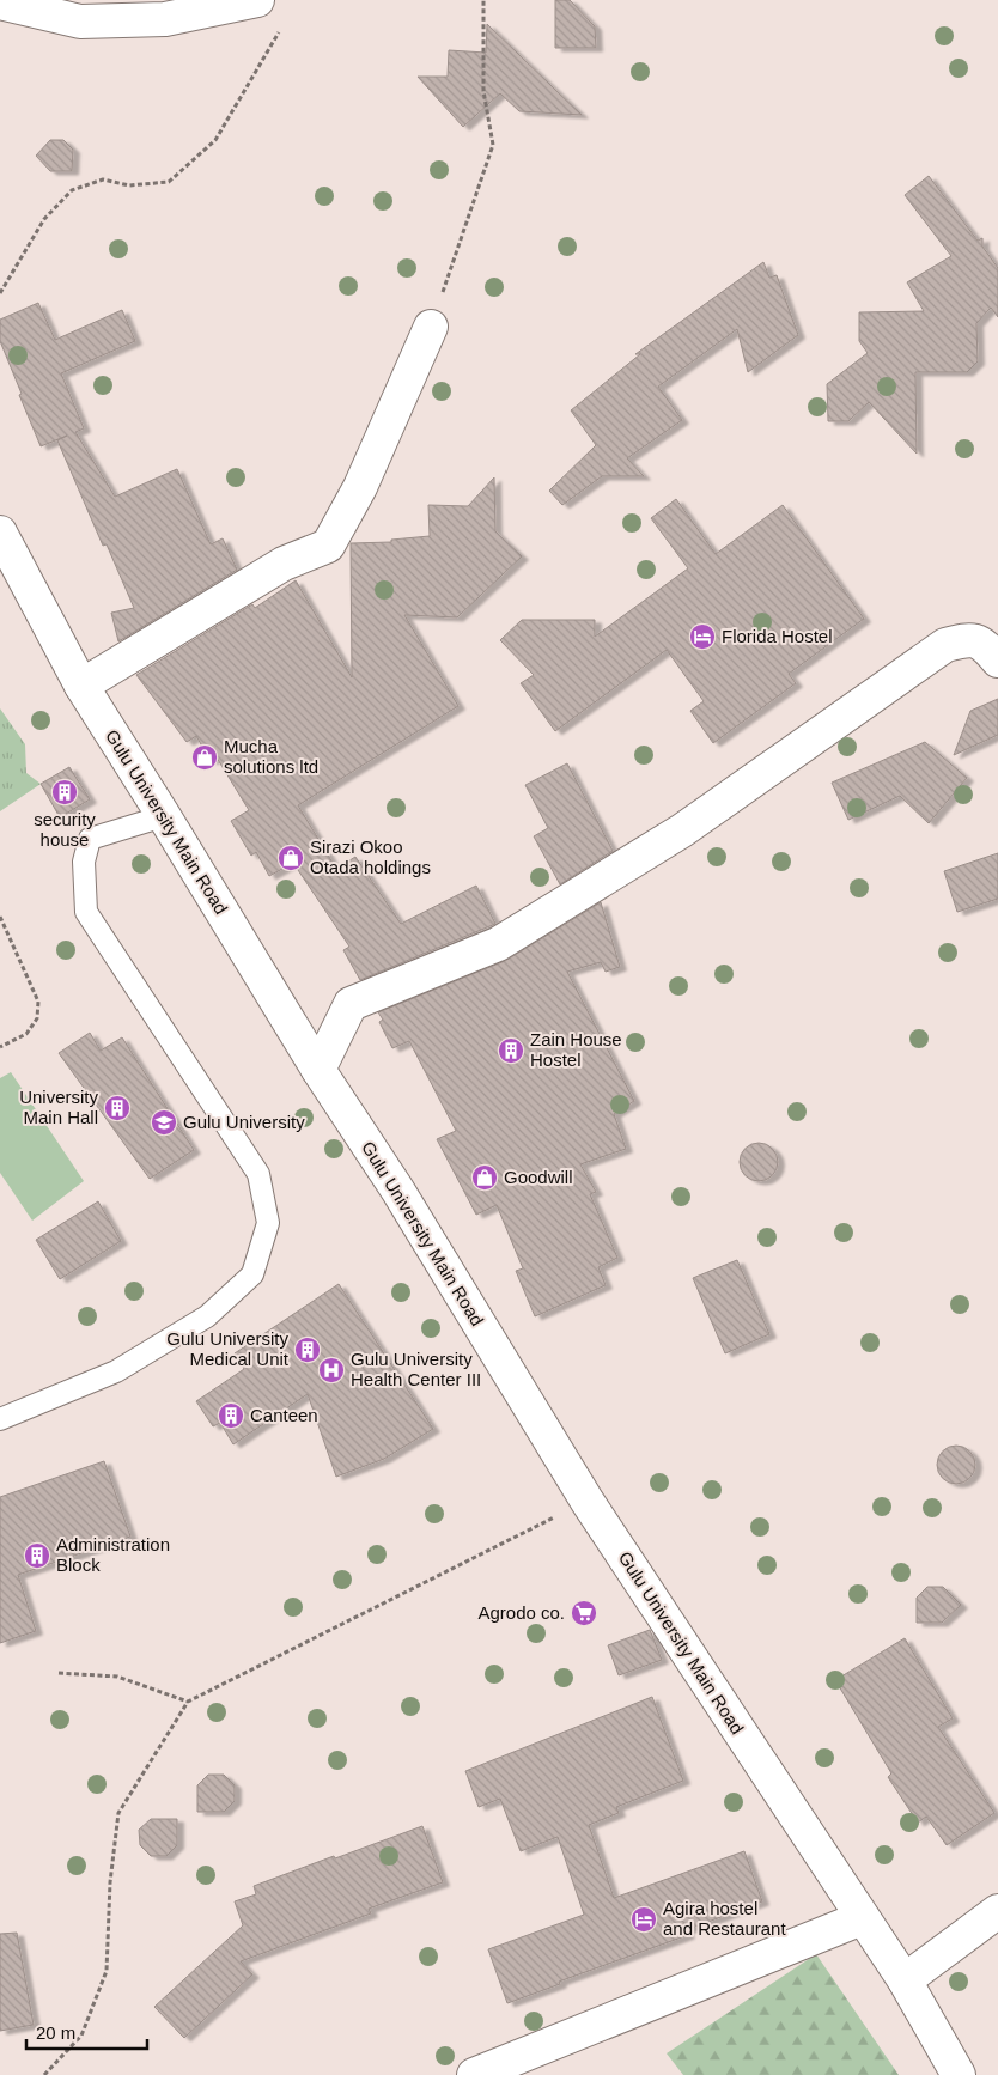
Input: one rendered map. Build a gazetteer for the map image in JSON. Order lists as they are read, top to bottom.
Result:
{
  "streets": {
    "street": ["Gulu University Main Road"]
  },
  "places": {
    "hotel": ["Florida Hostel", "Agira hostel and Restaurant"],
    "shop": ["Mucha solutions ltd", "Sirazi Okoo Otada holdings", "Goodwill"],
    "building": [
      "security house",
      "Zain House Hostel",
      "University Main Hall",
      "Gulu University Medical Unit",
      "Canteen",
      "Administration Block"
    ],
    "school or university": ["Gulu University"],
    "hospital": ["Gulu University Health Center III"],
    "supermarket": ["Agrodo co."]
  },
  "scale_bar": "20 m"
}
